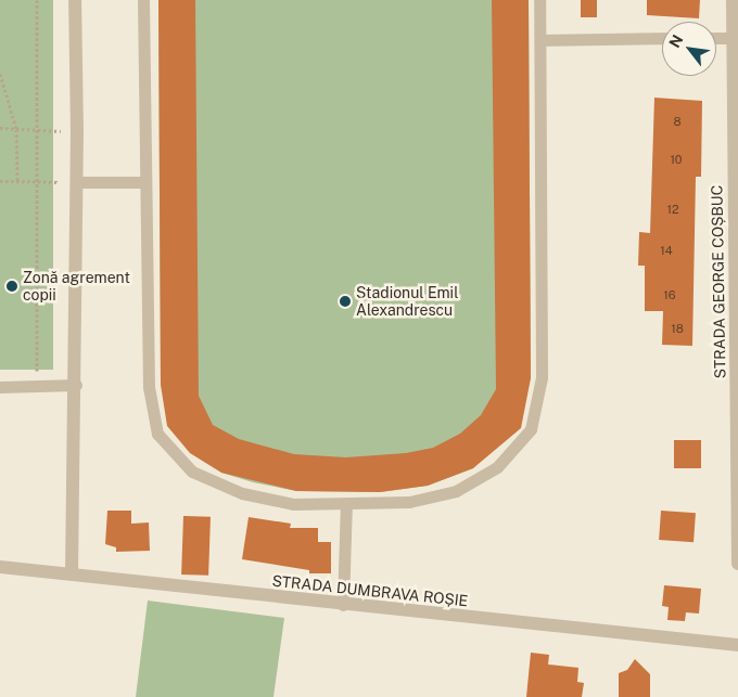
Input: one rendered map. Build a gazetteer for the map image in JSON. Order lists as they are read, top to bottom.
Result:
{
  "streets": {
    "street": ["STRADA GEORGE COȘBUC", "STRADA DUMBRAVA ROȘIE"]
  },
  "places": ["Zonă agrement copii", "Stadionul Emil Alexandrescu"],
  "house_numbers": [
    "8",
    "10",
    "12",
    "14",
    "16",
    "18"
  ],
  "north": "top left"
}
